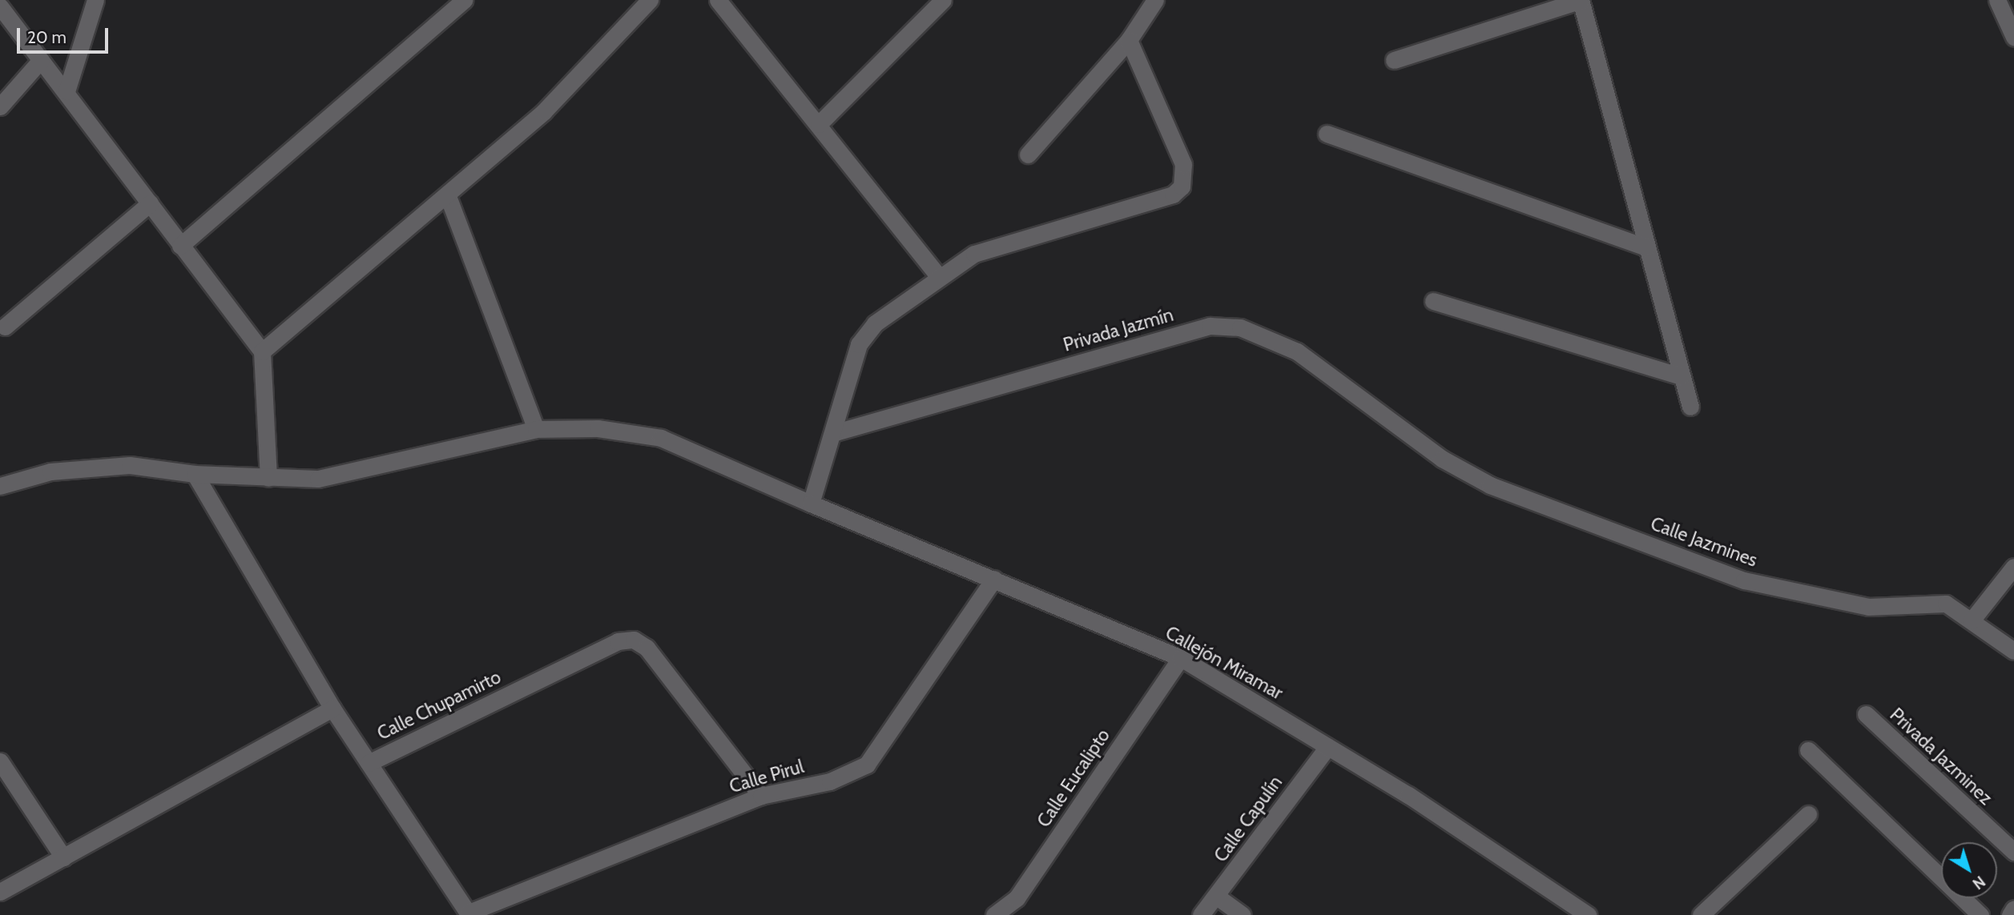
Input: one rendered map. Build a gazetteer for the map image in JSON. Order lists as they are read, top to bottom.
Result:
{
  "streets": {
    "street": [
      "Privada Jazmín",
      "Calle Jazmines",
      "Callejón Miramar",
      "Calle Chupamirto",
      "Privada Jazminez",
      "Calle Pirul",
      "Calle Eucalipto",
      "Calle Capulín"
    ]
  },
  "crossings": [
    ["Privada Jazmín", "Calle Jazmines"],
    ["Callejón Miramar", "Calle Pirul"],
    ["Callejón Miramar", "Calle Eucalipto"],
    ["Callejón Miramar", "Calle Capulín"],
    ["Calle Chupamirto", "Calle Pirul"]
  ],
  "scale_bar": "20 m",
  "north": "bottom right"
}
